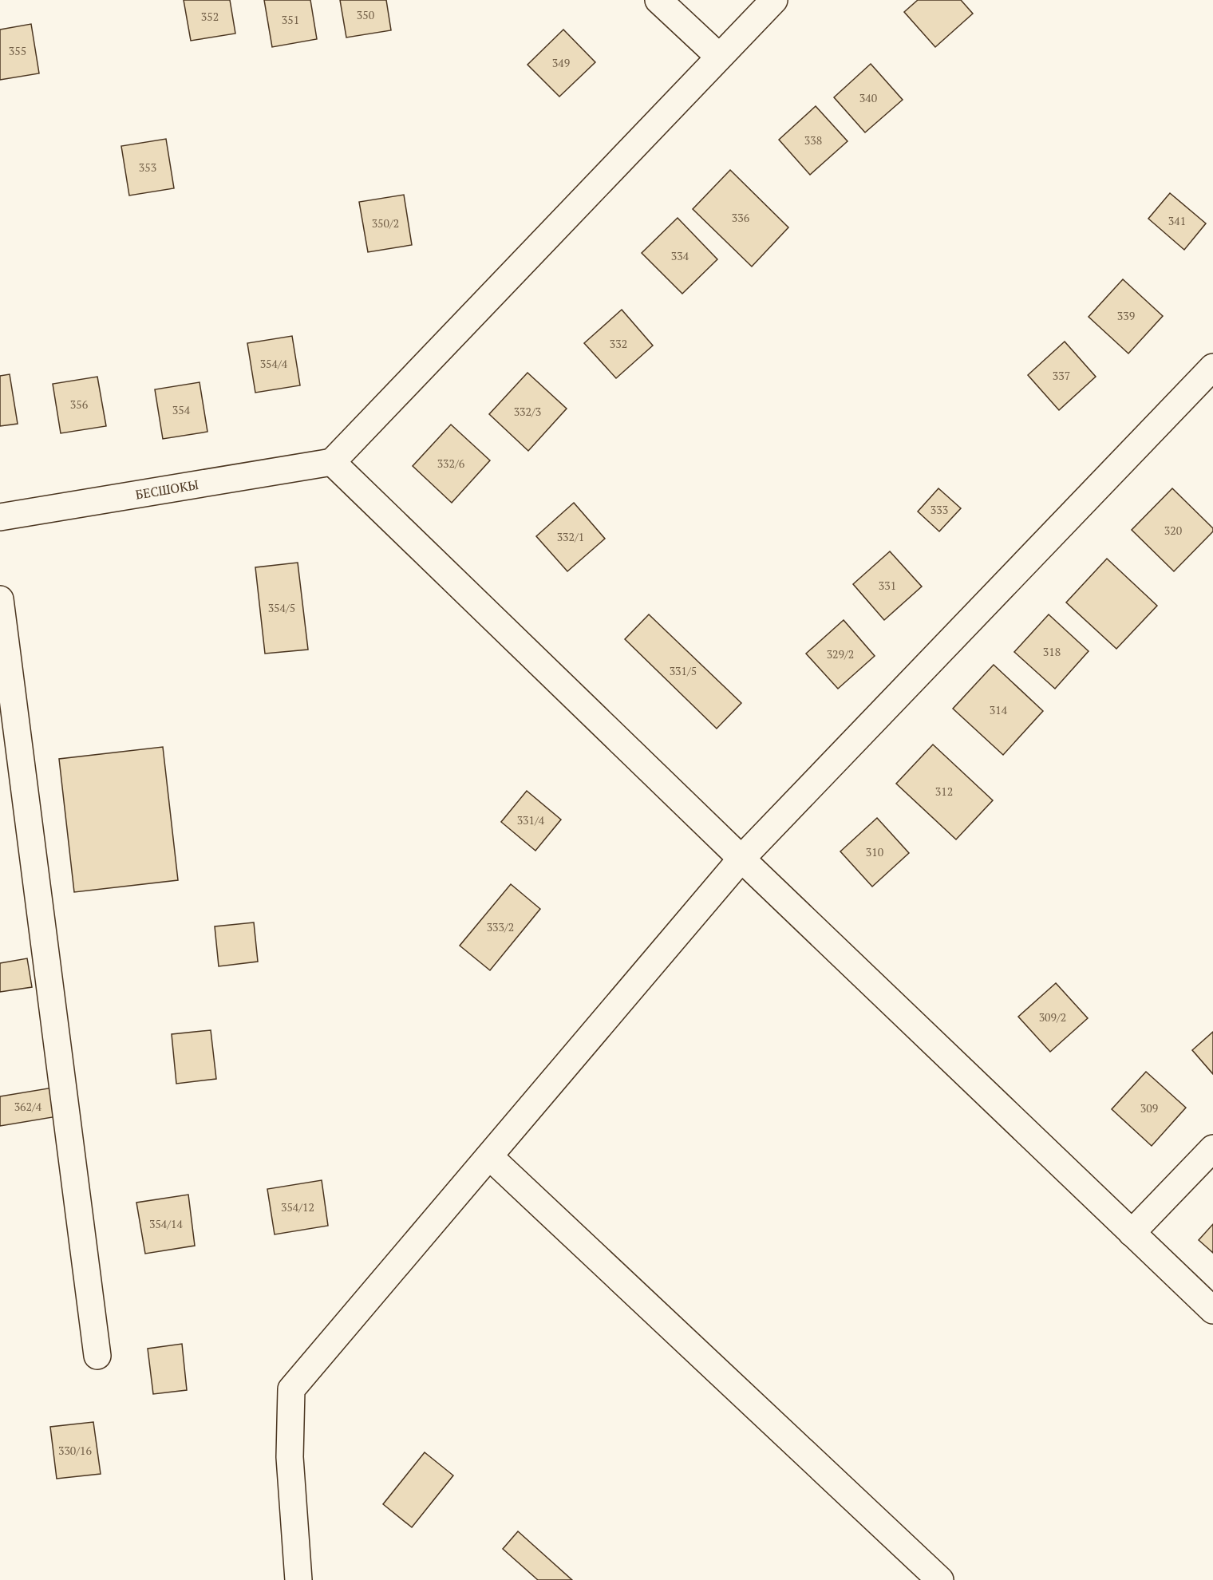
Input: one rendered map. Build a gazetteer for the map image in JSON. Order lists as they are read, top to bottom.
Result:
{
  "streets": {
    "street": ["БЕСШОКЫ"]
  },
  "house_numbers": [
    "350",
    "352",
    "351",
    "355",
    "349",
    "340",
    "338",
    "353",
    "336",
    "341",
    "350/2",
    "334",
    "339",
    "332",
    "354/4",
    "337",
    "356",
    "354",
    "332/3",
    "332/6",
    "333",
    "320",
    "332/1",
    "331",
    "354/5",
    "318",
    "329/2",
    "331/5",
    "314",
    "312",
    "331/4",
    "310",
    "333/2",
    "309/2",
    "362/4",
    "309",
    "354/12",
    "354/14",
    "330/16"
  ]
}
